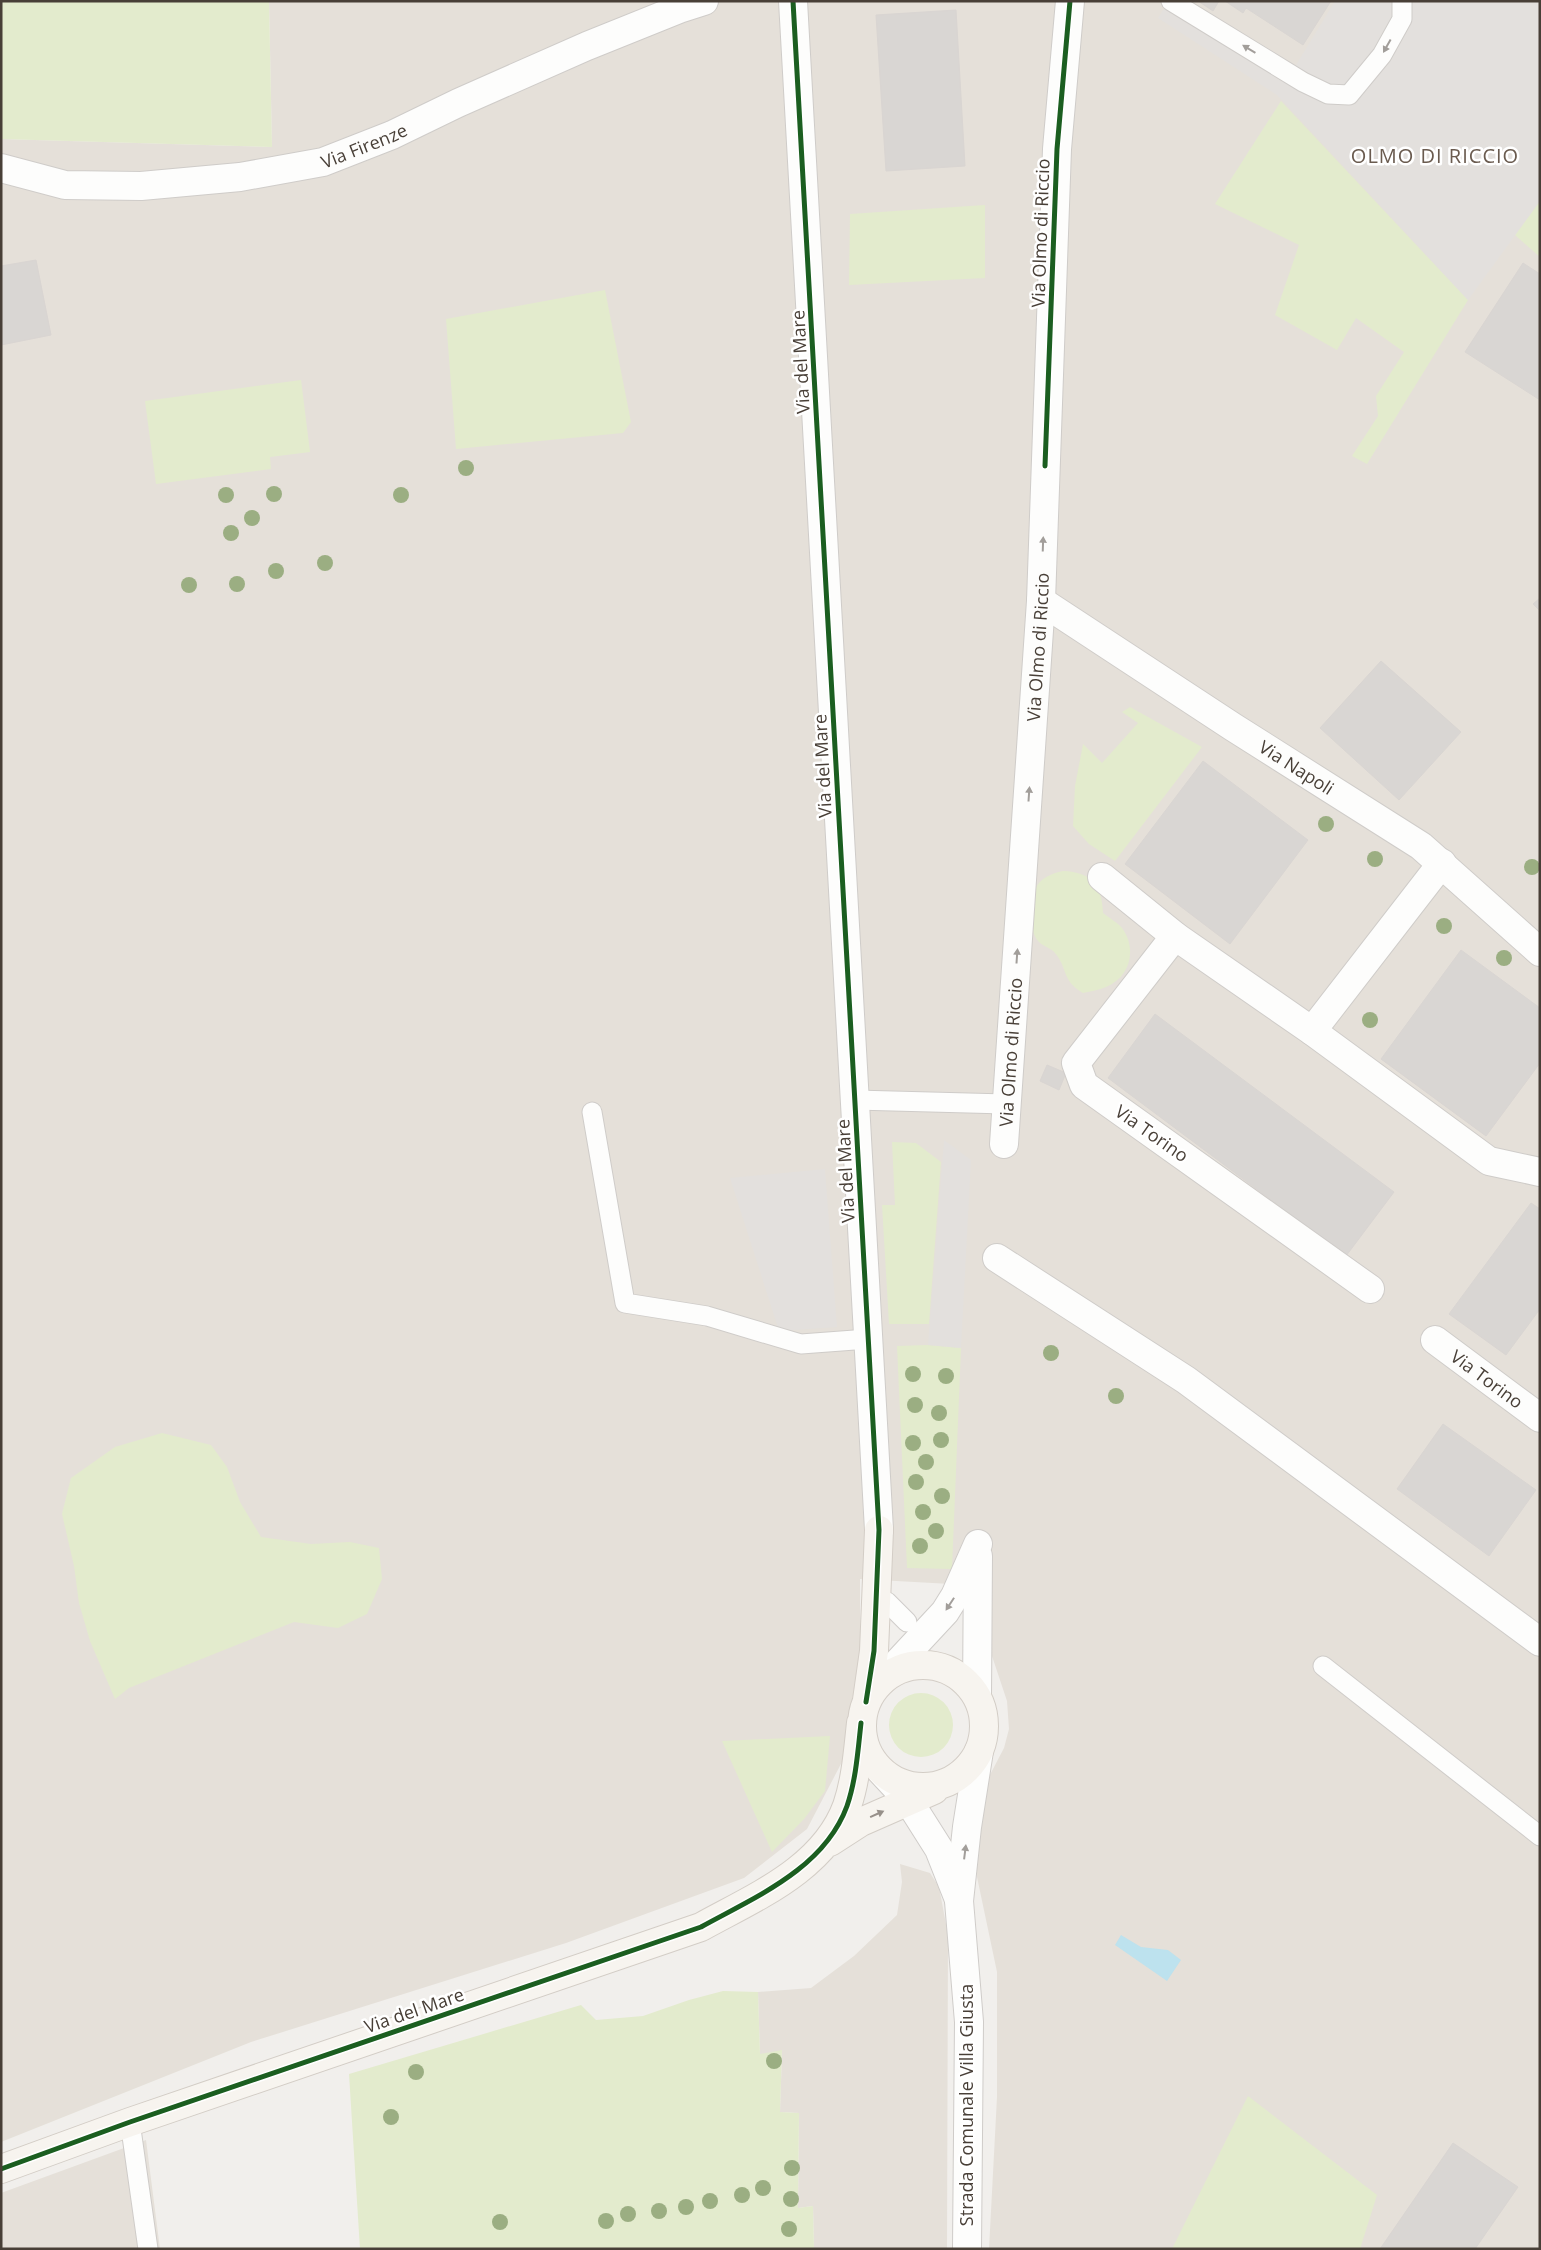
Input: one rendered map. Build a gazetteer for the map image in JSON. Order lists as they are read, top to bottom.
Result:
{
  "streets": {
    "street": [
      "Via Firenze",
      "Via Olmo di Riccio",
      "Via del Mare",
      "Via Napoli",
      "Via Torino",
      "Strada Comunale Villa Giusta"
    ]
  },
  "crossings": [
    ["Via Olmo di Riccio", "Via Napoli"]
  ],
  "one_way": ["Via Olmo di Riccio"],
  "districts": ["OLMO DI RICCIO"]
}
